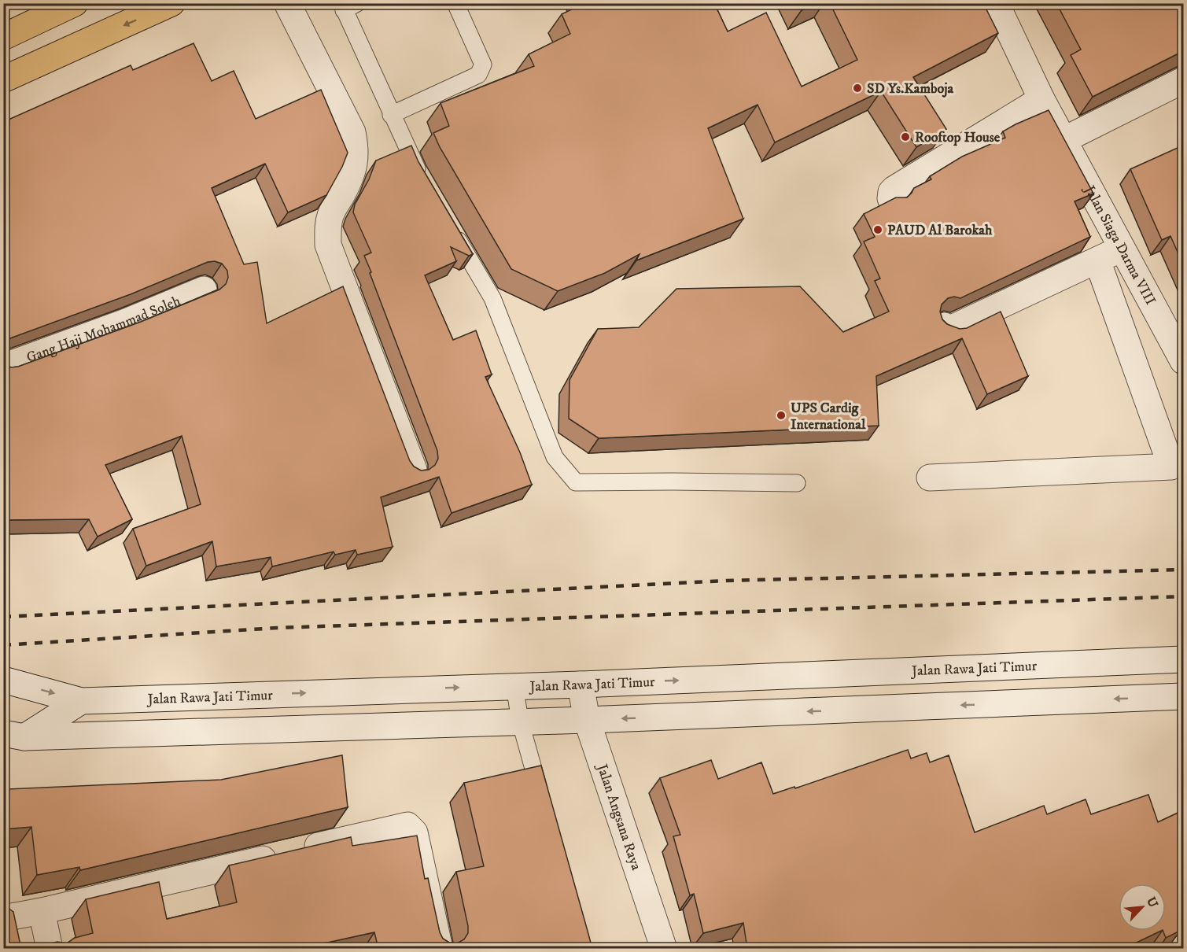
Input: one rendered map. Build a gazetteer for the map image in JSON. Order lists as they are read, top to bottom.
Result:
{
  "streets": {
    "street": [
      "Jalan Siaga Darma VIII",
      "Gang Haji Mohammad Soleh",
      "Jalan Rawa Jati Timur",
      "Jalan Angsana Raya"
    ]
  },
  "crossings": [
    ["Jalan Rawa Jati Timur", "Jalan Angsana Raya"]
  ],
  "places": [
    "SD Ys.Kamboja",
    "Rooftop House",
    "PAUD Al Barokah",
    "UPS Cardig International"
  ],
  "north": "top right"
}
